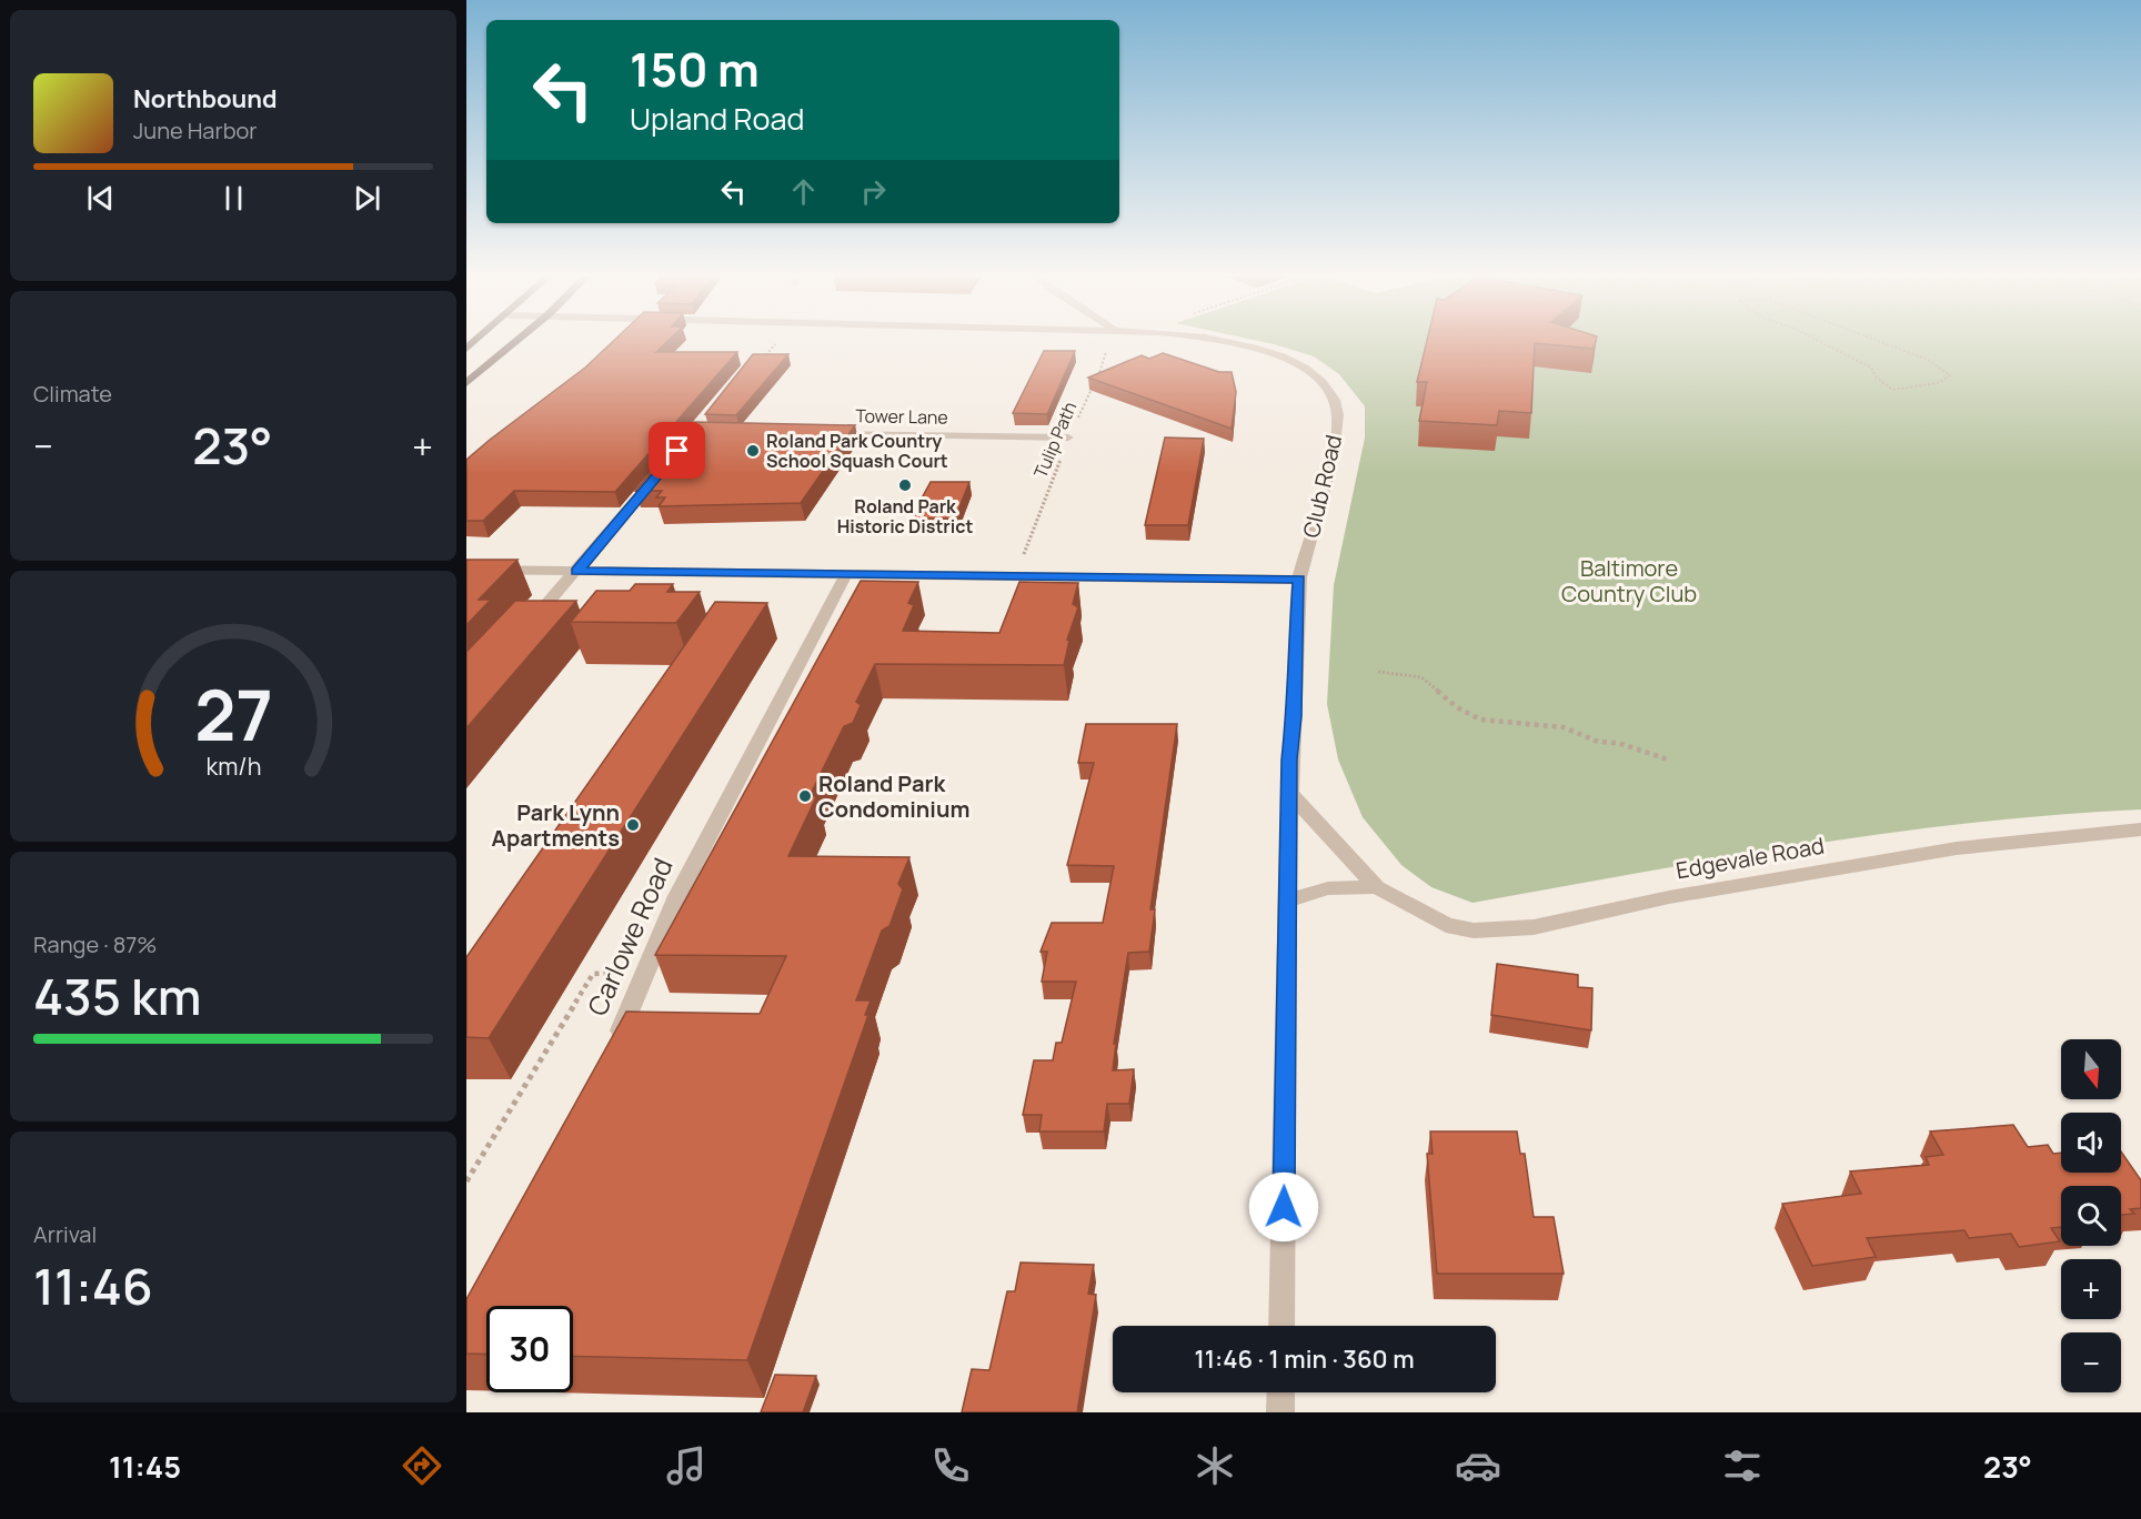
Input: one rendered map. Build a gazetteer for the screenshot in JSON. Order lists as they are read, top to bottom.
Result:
{
  "streets": {
    "street": [
      "Tower Lane",
      "Club Road",
      "Edgevale Road",
      "Carlowe Road"
    ],
    "path": ["Tulip Path"]
  },
  "crossings": [
    ["Tower Lane", "Tulip Path"],
    ["Club Road", "Edgevale Road"]
  ],
  "parks": ["Baltimore Country Club"],
  "places": [
    "Roland Park Country School Squash Court",
    "Roland Park Historic District",
    "Roland Park Condominium",
    "Park Lynn Apartments"
  ],
  "north": "bottom",
  "page": {
    "turn": ["150 m", "Upland Road"],
    "song": ["Northbound", "June Harbor"],
    "tile": [
      "Climate",
      ["Range · 87%", "435 km"],
      ["Arrival", "11:46"]
    ],
    "heat": ["−", "23°", "+"],
    "map_buttons": ["+", "−"],
    "limit": "30",
    "trip": "11:46 · 1 min · 360 m",
    "tabs": ["11:45", "23°"],
    "gauge": ["27", "km/h"]
  }
}
